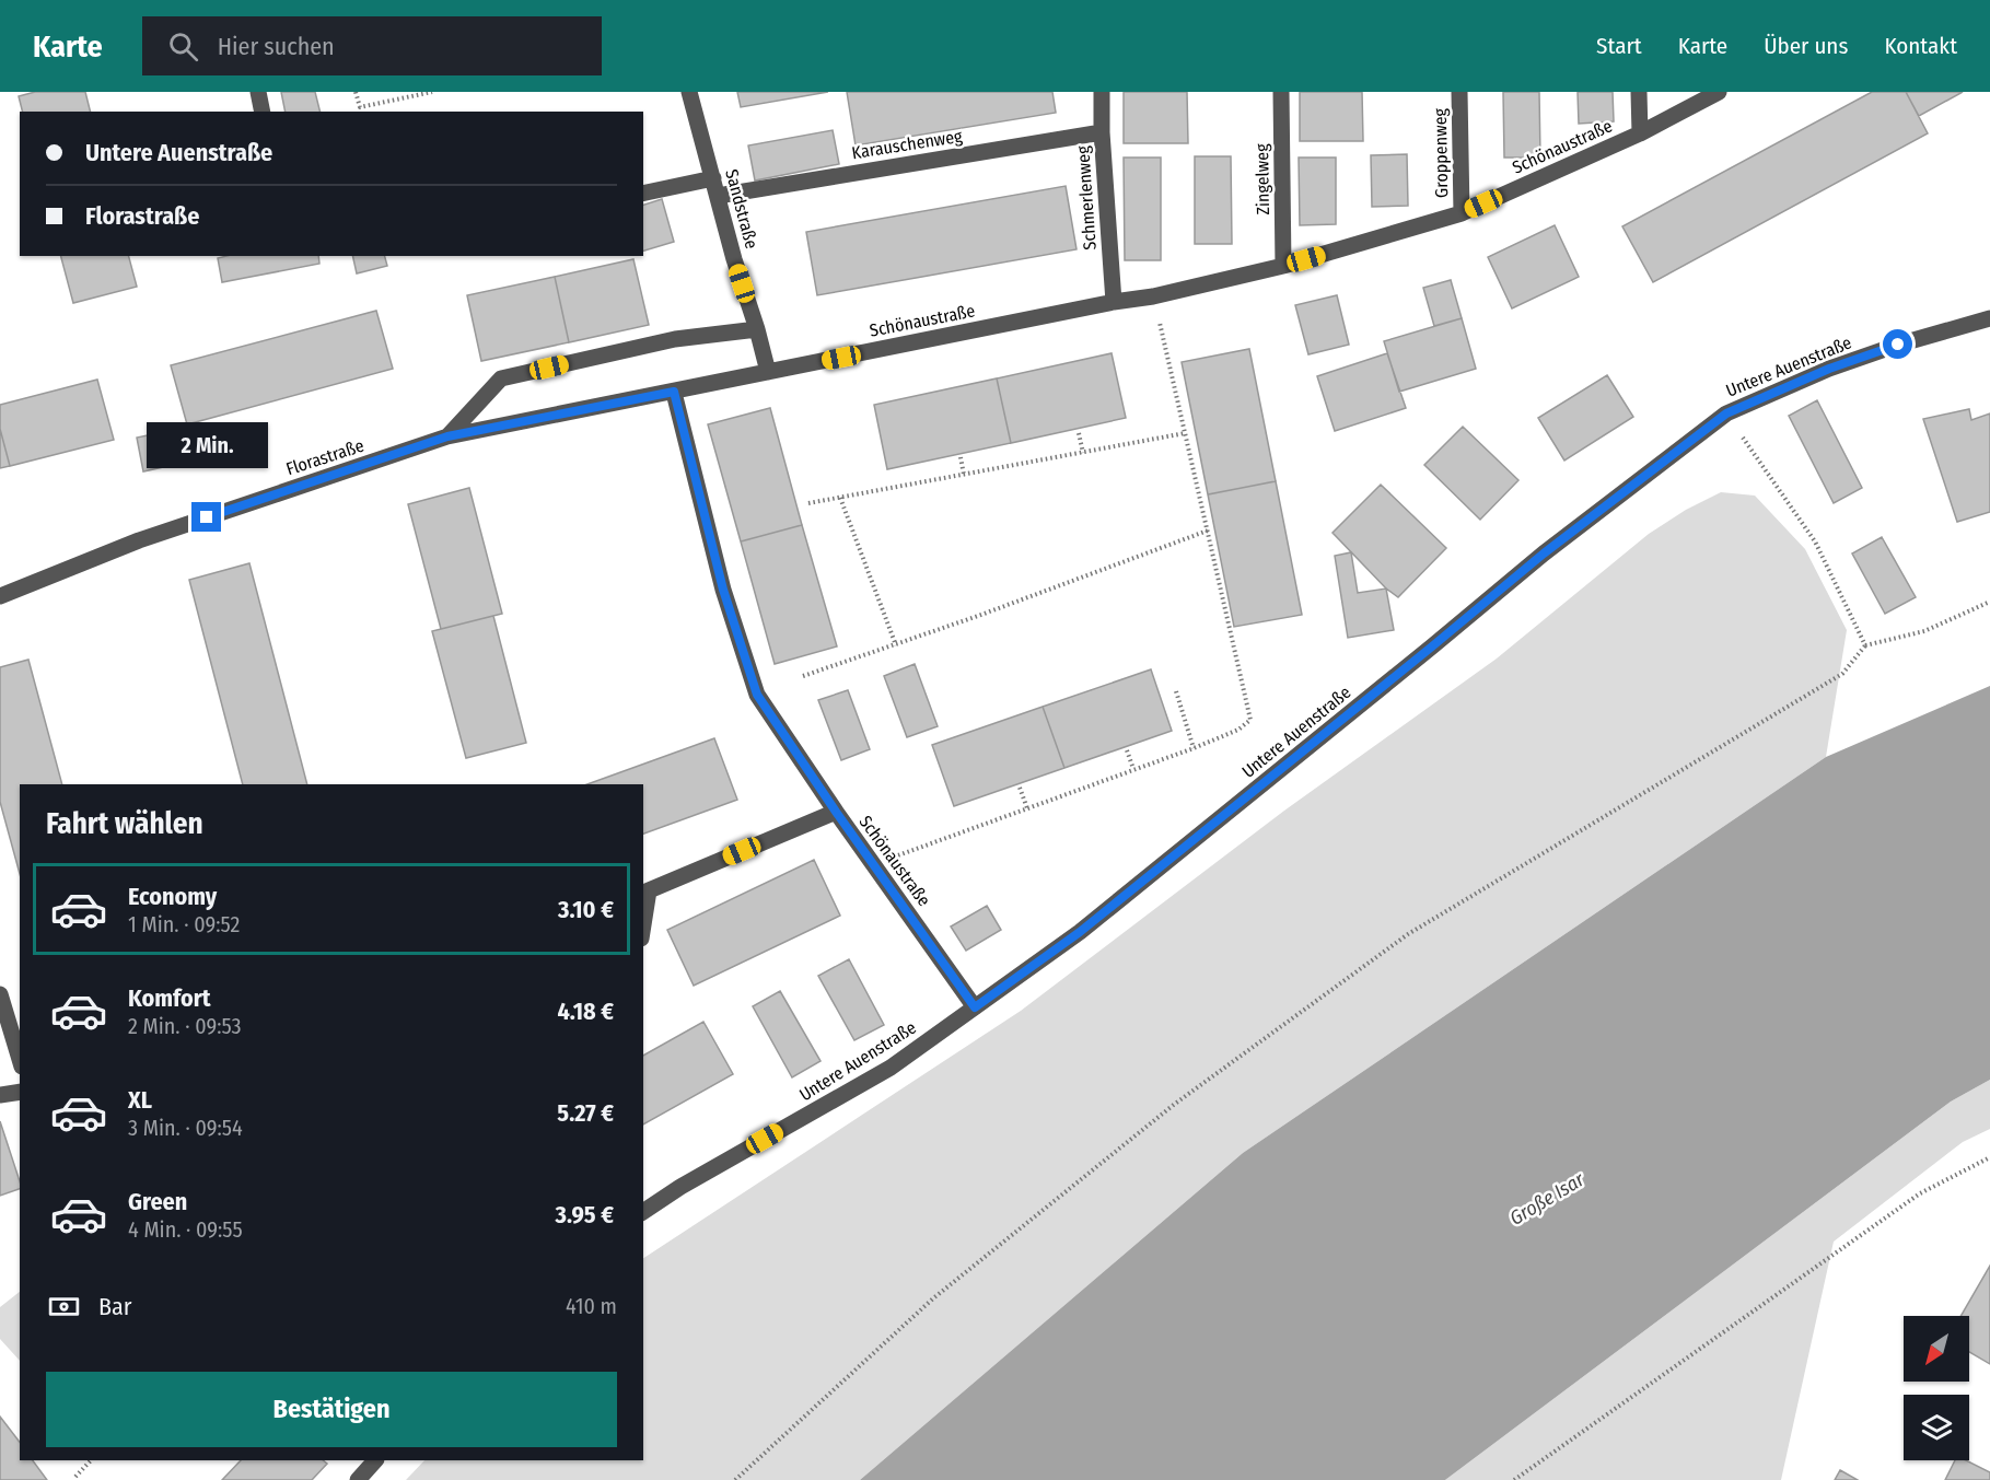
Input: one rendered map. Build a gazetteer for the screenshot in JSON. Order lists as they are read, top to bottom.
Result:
{
  "streets": {
    "street": [
      "Karauschenweg",
      "Schönaustraße",
      "Groppenweg",
      "Zingelweg",
      "Schmerlenweg",
      "Sandstraße",
      "Untere Auenstraße",
      "Florastraße"
    ]
  },
  "crossings": [
    ["Karauschenweg", "Schmerlenweg"],
    ["Karauschenweg", "Sandstraße"],
    ["Schönaustraße", "Groppenweg"],
    ["Schönaustraße", "Zingelweg"],
    ["Schönaustraße", "Schmerlenweg"],
    ["Schönaustraße", "Sandstraße"],
    ["Schönaustraße", "Untere Auenstraße"],
    ["Schönaustraße", "Florastraße"]
  ],
  "water": ["Große Isar"],
  "north": "bottom left",
  "page": {
    "header": "Karte",
    "search": "Hier suchen",
    "nav": [
      "Start",
      "Karte",
      "Über uns",
      "Kontakt"
    ],
    "banner": ["Untere Auenstraße", "Florastraße"],
    "bubble": "2 Min.",
    "heading": "Fahrt wählen",
    "list": [
      {
        "name": "Economy",
        "note": "1 Min. · 09:52",
        "value": "3.10 €"
      },
      {
        "name": "Komfort",
        "note": "2 Min. · 09:53",
        "value": "4.18 €"
      },
      {
        "name": "XL",
        "note": "3 Min. · 09:54",
        "value": "5.27 €"
      },
      {
        "name": "Green",
        "note": "4 Min. · 09:55",
        "value": "3.95 €"
      }
    ],
    "pay": ["Bar", "410 m"],
    "buttons": "Bestätigen"
  }
}
